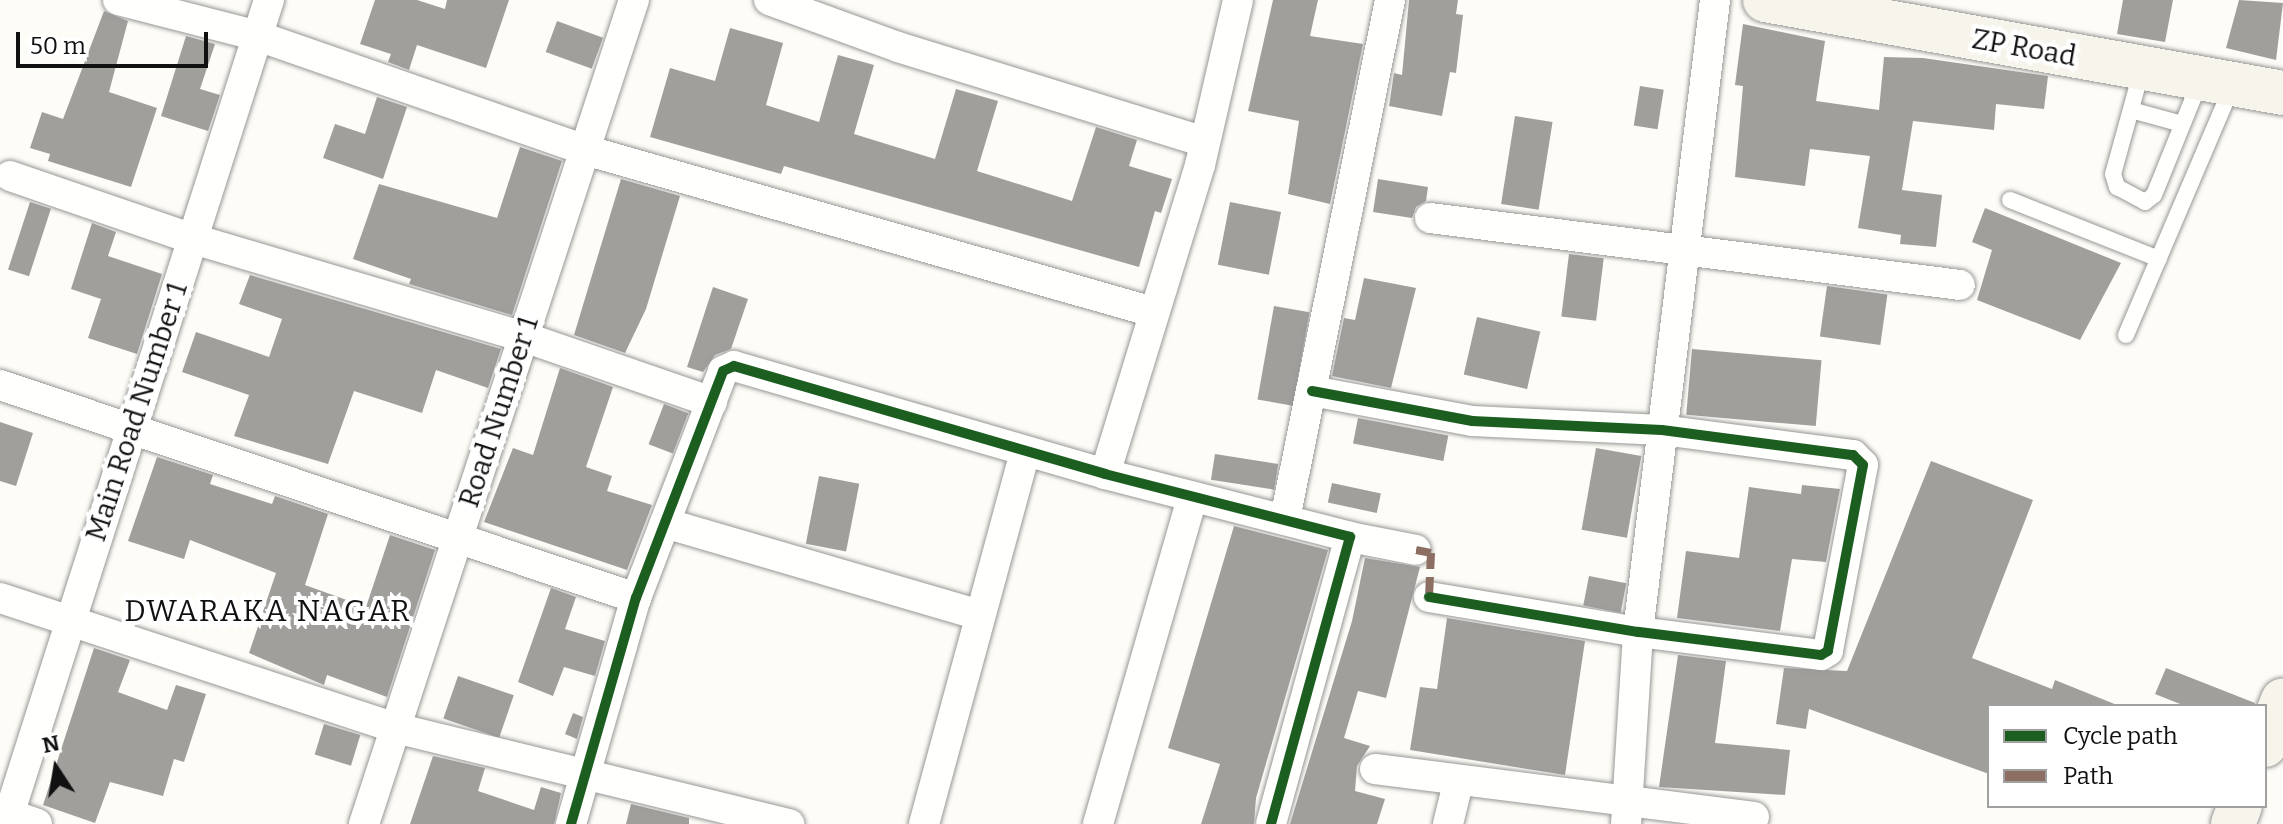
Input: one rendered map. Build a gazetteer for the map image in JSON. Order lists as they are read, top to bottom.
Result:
{
  "streets": {
    "street": ["ZP Road", "Main Road Number 1", "Road Number 1"]
  },
  "districts": ["DWARAKA NAGAR"],
  "legend": ["Cycle path", "Path"],
  "scale_bar": "50 m",
  "north": "top"
}
